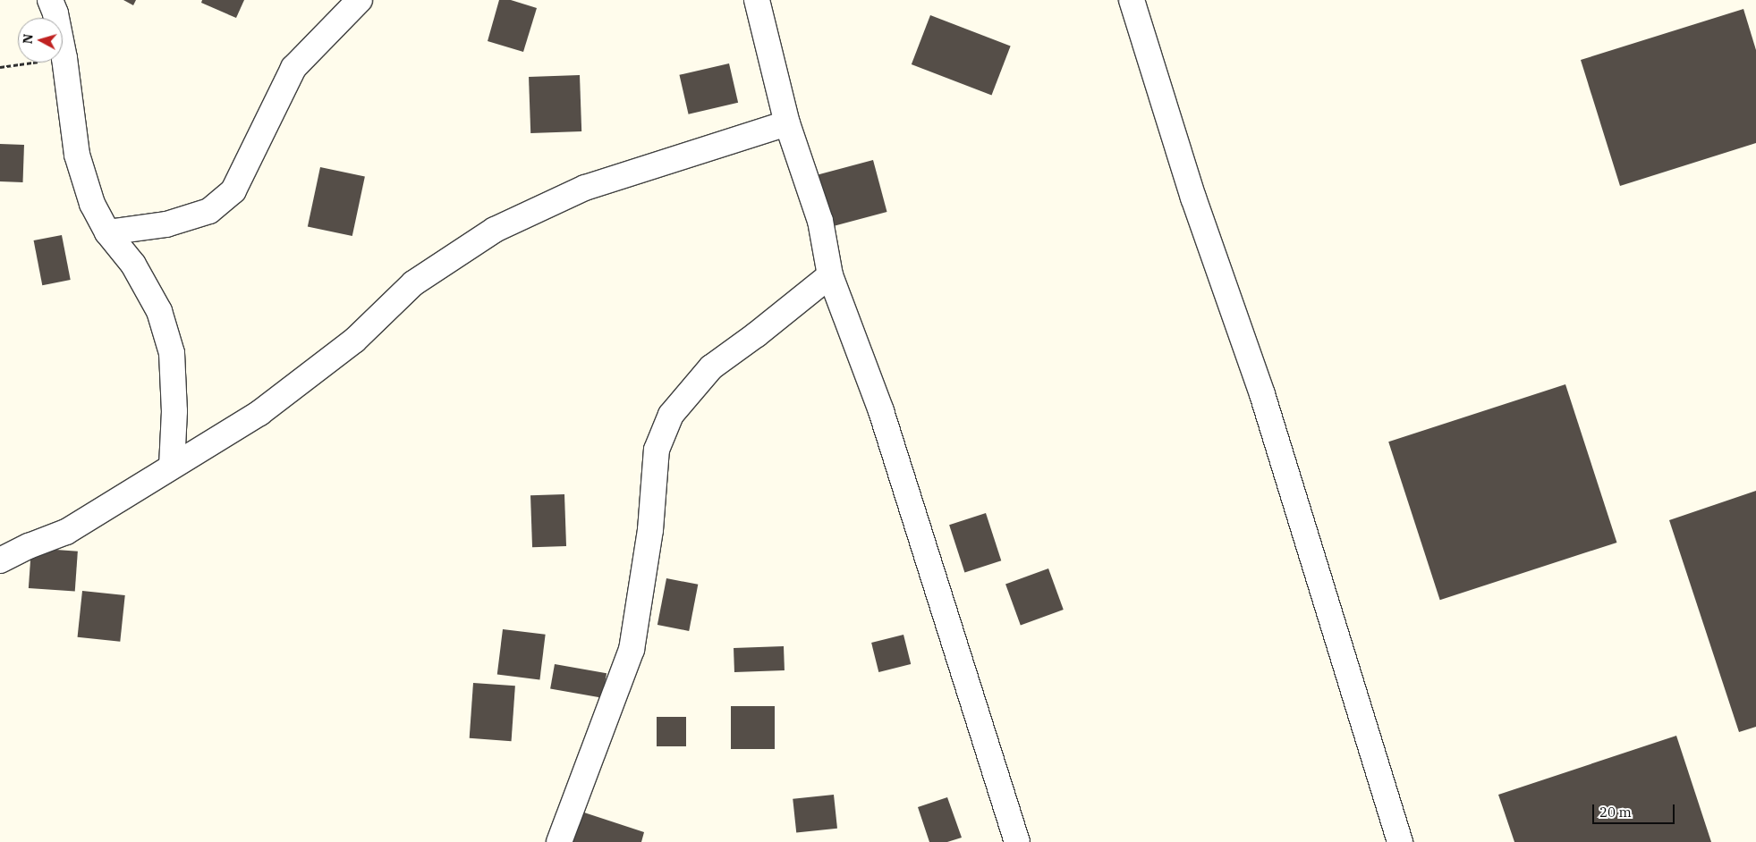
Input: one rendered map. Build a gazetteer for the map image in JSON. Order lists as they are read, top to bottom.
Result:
{
  "scale_bar": "20 m",
  "north": "left"
}
